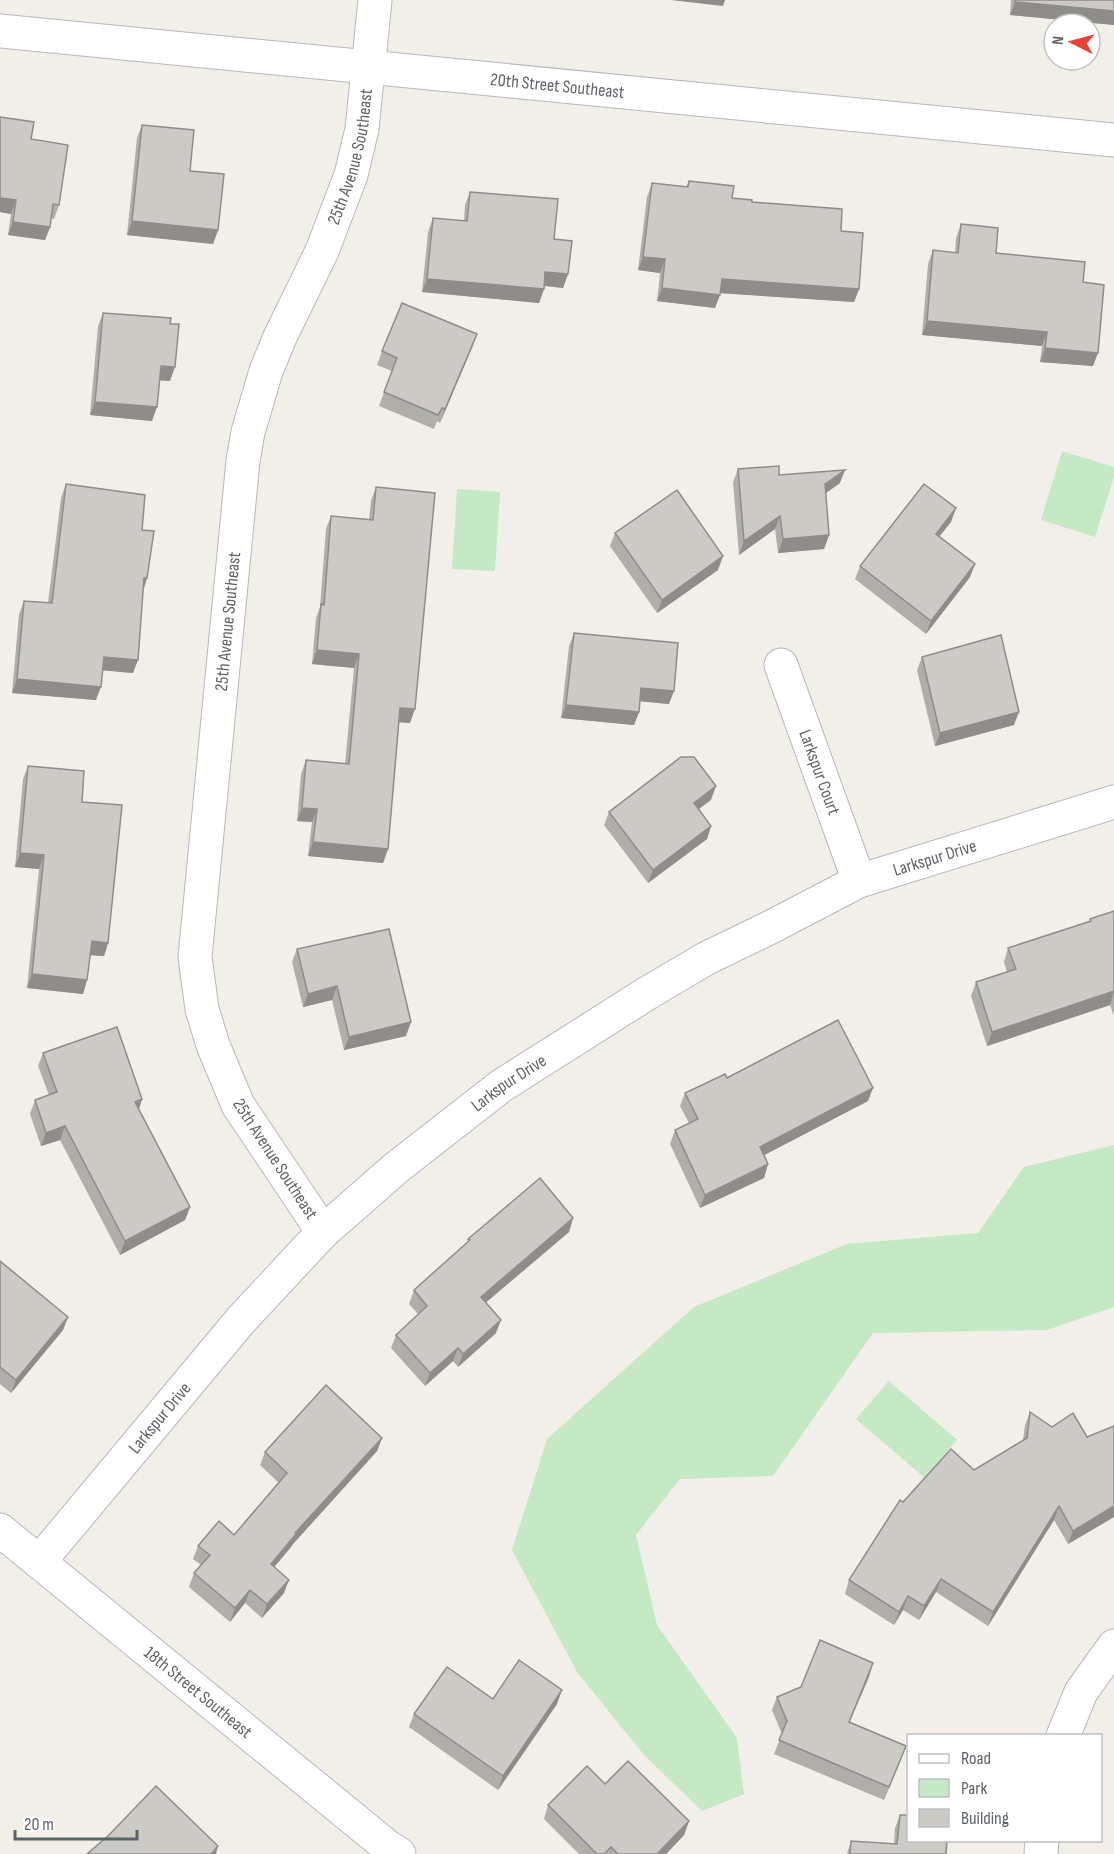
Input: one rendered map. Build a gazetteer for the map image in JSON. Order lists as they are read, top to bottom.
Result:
{
  "streets": {
    "street": [
      "20th Street Southeast",
      "25th Avenue Southeast",
      "Larkspur Court",
      "Larkspur Drive",
      "18th Street Southeast"
    ]
  },
  "crossings": [
    ["20th Street Southeast", "25th Avenue Southeast"],
    ["25th Avenue Southeast", "Larkspur Drive"],
    ["Larkspur Court", "Larkspur Drive"],
    ["Larkspur Drive", "18th Street Southeast"]
  ],
  "legend": ["Road", "Park", "Building"],
  "scale_bar": "20 m",
  "north": "left"
}
